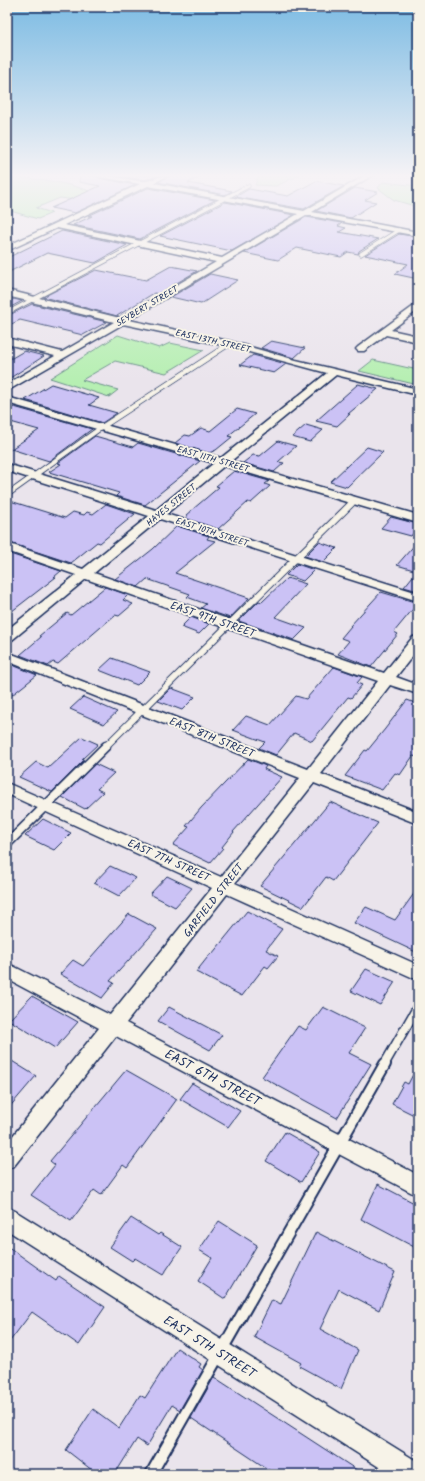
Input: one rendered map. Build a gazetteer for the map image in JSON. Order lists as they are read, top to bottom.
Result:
{
  "streets": {
    "street": [
      "SEYBERT STREET",
      "EAST 13TH STREET",
      "EAST 11TH STREET",
      "HAYES STREET",
      "EAST 10TH STREET",
      "EAST 9TH STREET",
      "EAST 8TH STREET",
      "EAST 7TH STREET",
      "GARFIELD STREET",
      "EAST 6TH STREET",
      "EAST 5TH STREET"
    ]
  },
  "crossings": [
    ["SEYBERT STREET", "EAST 13TH STREET"],
    ["EAST 13TH STREET", "HAYES STREET"],
    ["EAST 11TH STREET", "HAYES STREET"],
    ["HAYES STREET", "EAST 10TH STREET"],
    ["HAYES STREET", "EAST 9TH STREET"],
    ["EAST 9TH STREET", "GARFIELD STREET"],
    ["EAST 8TH STREET", "GARFIELD STREET"],
    ["EAST 7TH STREET", "GARFIELD STREET"],
    ["GARFIELD STREET", "EAST 6TH STREET"]
  ]
}
